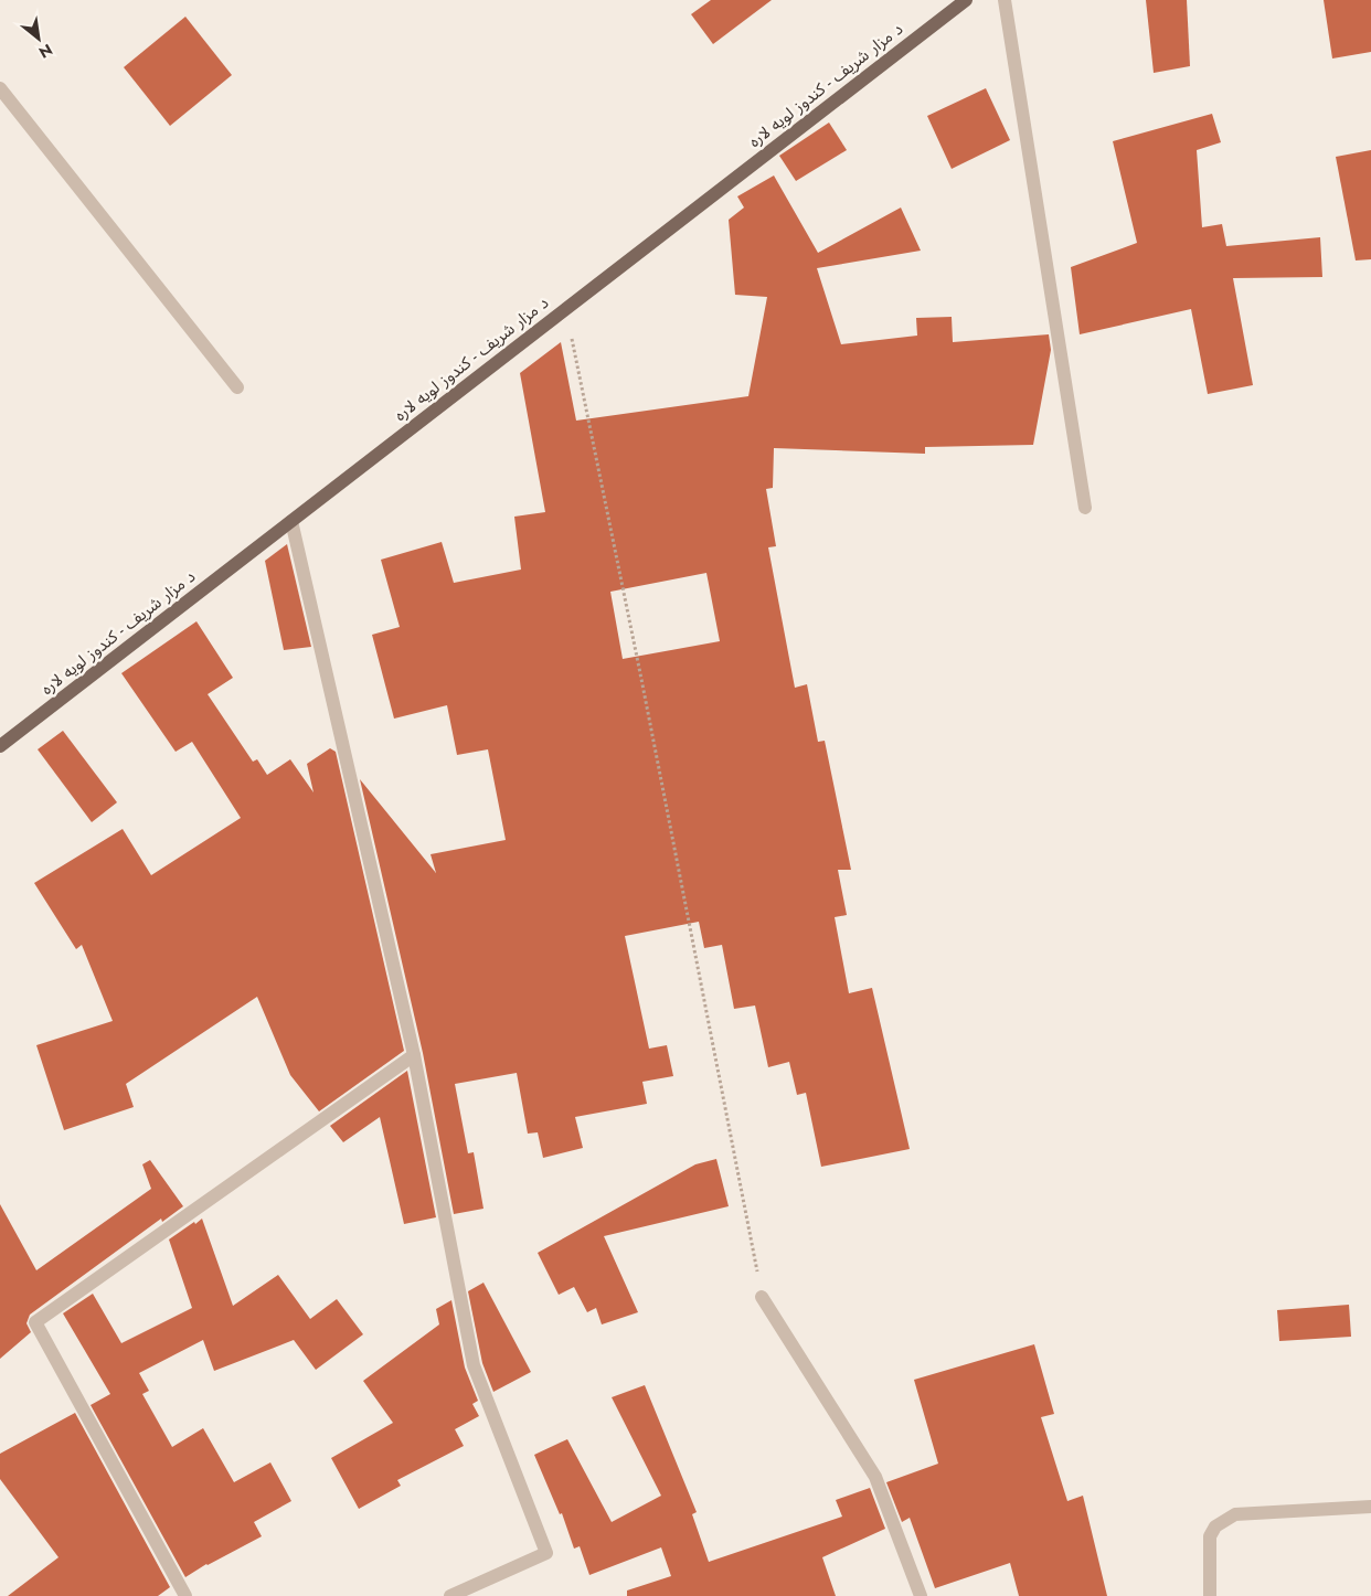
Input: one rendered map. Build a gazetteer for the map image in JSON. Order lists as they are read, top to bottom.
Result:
{
  "streets": {
    "main road": ["د مزار شریف - کندوز لویه لاره"]
  },
  "north": "bottom right"
}
